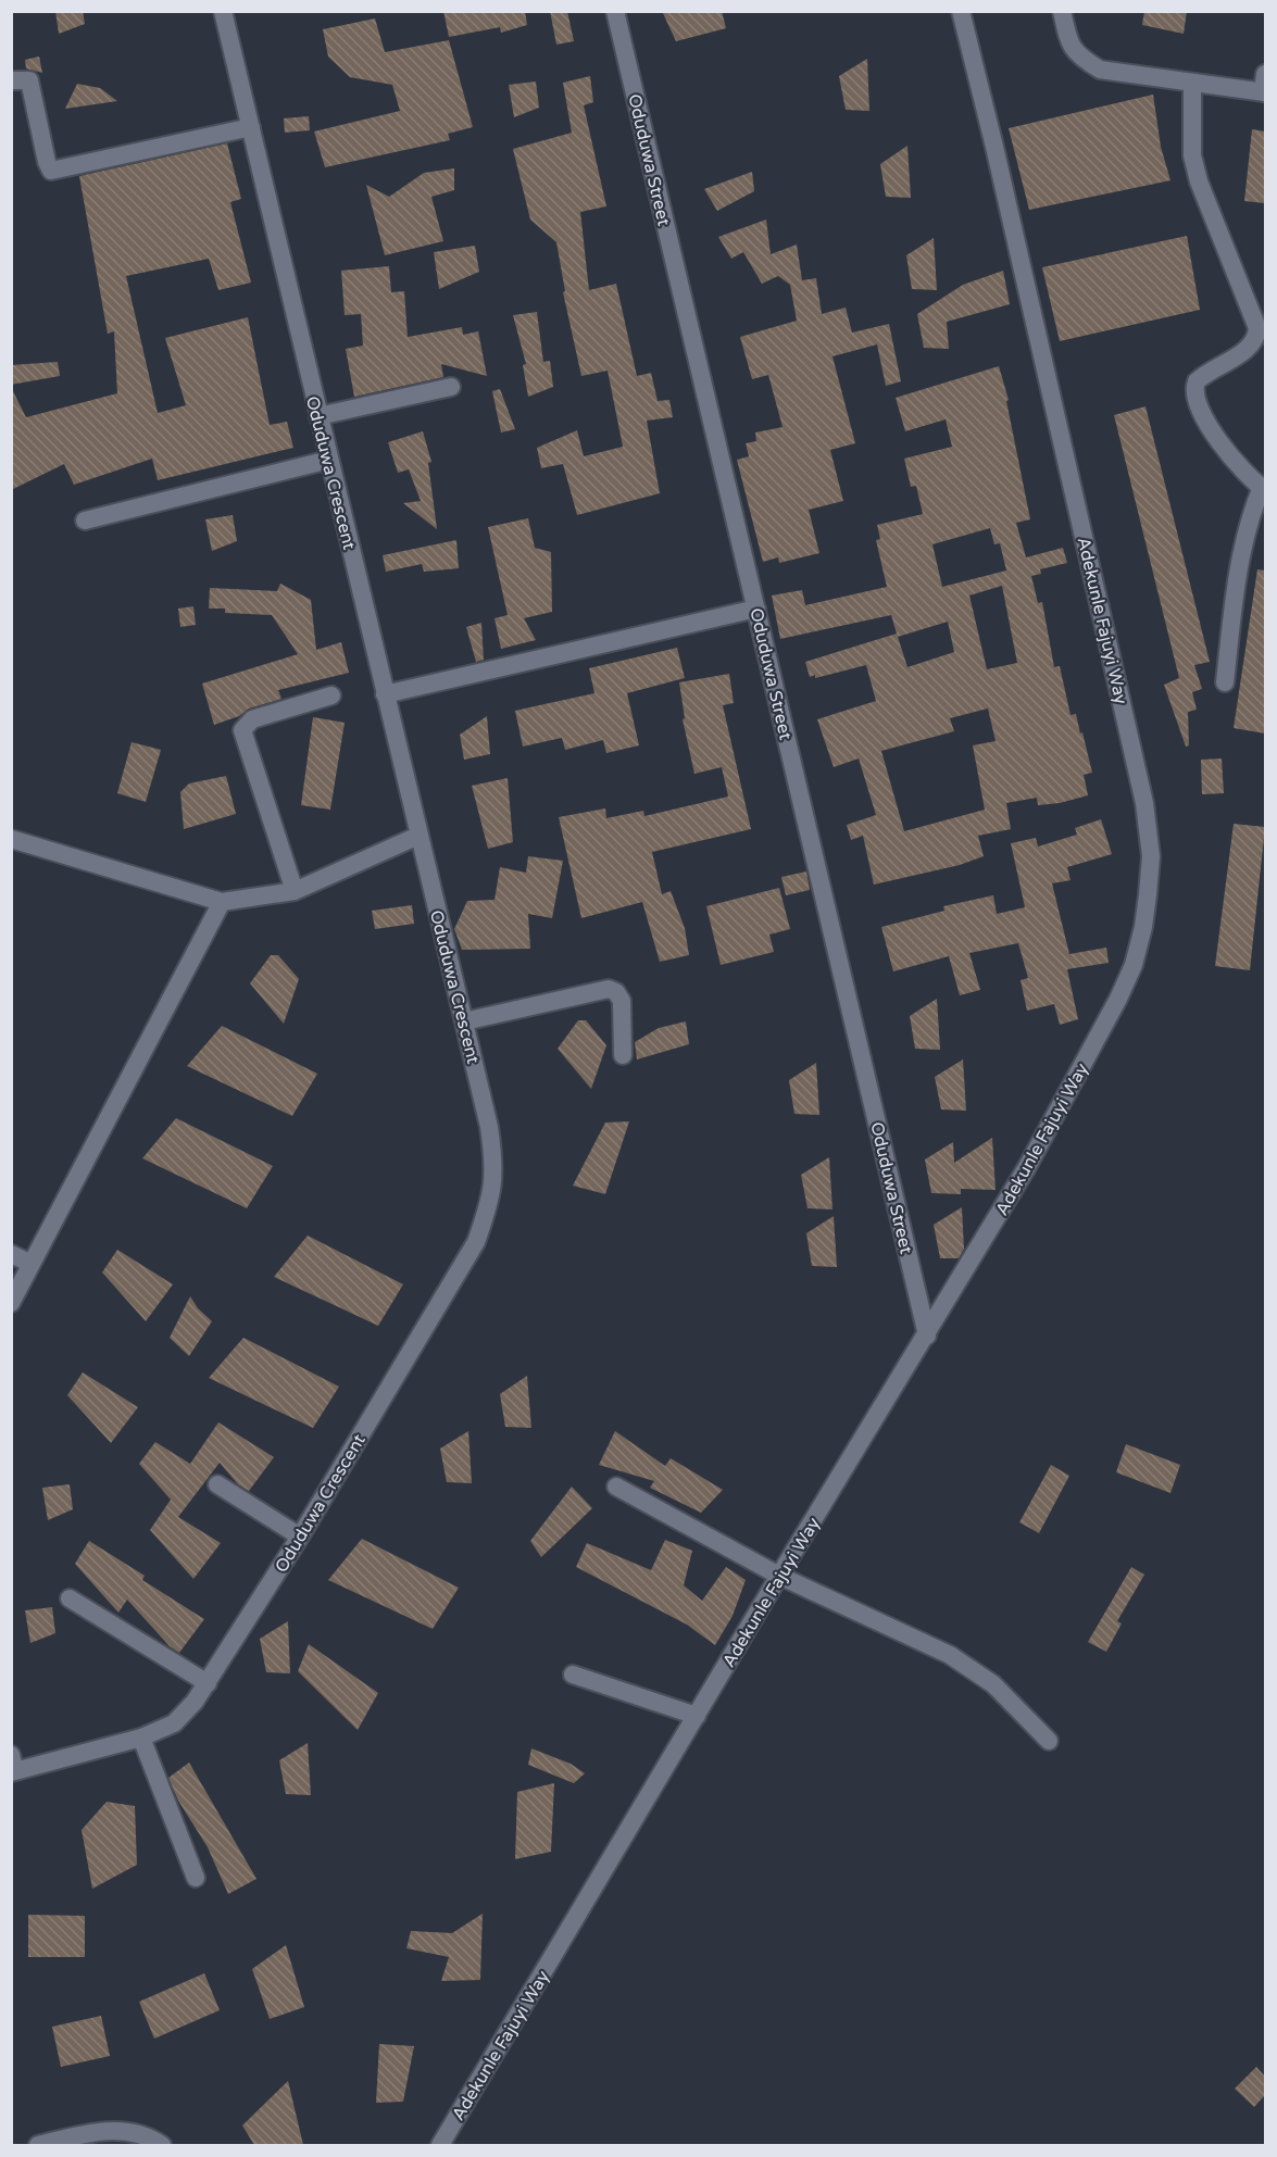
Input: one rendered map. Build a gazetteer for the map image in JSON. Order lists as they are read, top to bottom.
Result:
{
  "streets": {
    "street": ["Oduduwa Street", "Oduduwa Crescent", "Adekunle Fajuyi Way"]
  },
  "crossings": [
    ["Oduduwa Street", "Adekunle Fajuyi Way"]
  ]
}
